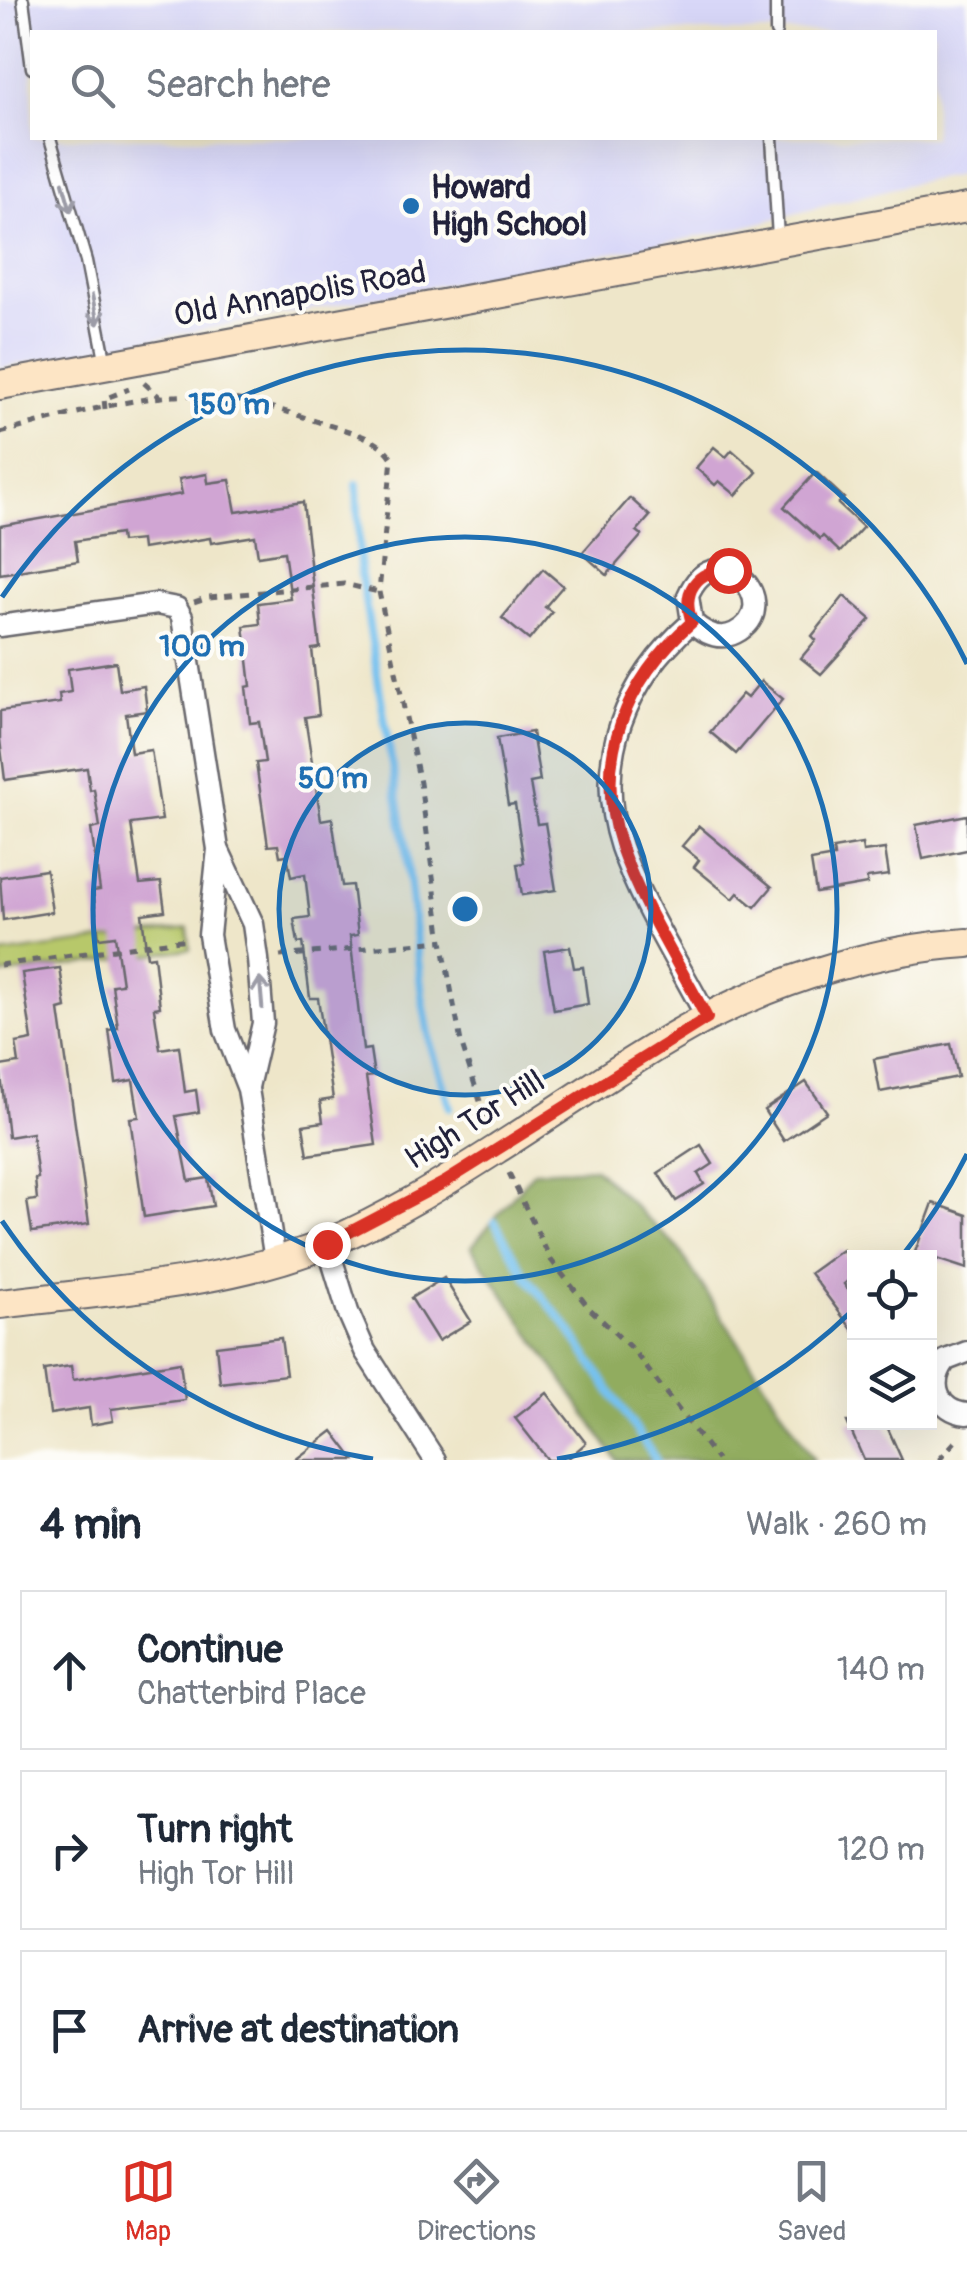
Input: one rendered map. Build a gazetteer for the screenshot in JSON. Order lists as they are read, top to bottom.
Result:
{
  "streets": {
    "street": ["Old Annapolis Road", "High Tor Hill"]
  },
  "places": ["Howard High School"],
  "page": {
    "search": "Search here",
    "heading": ["4 min", "Walk · 260 m"],
    "list": [
      ["Continue", "Chatterbird Place", "140 m"],
      ["Turn right", "High Tor Hill", "120 m"],
      "Arrive at destination"
    ],
    "nav": ["Map", "Directions", "Saved"]
  },
  "rings": ["150 m", "100 m", "50 m"]
}
